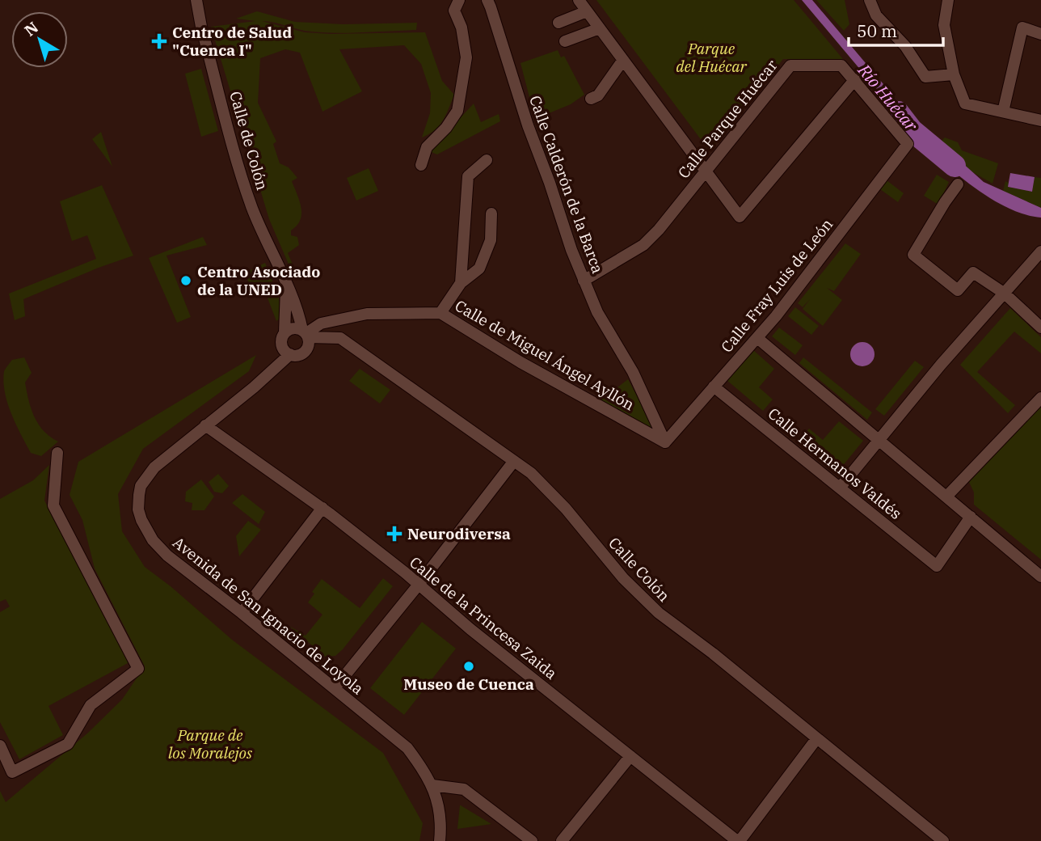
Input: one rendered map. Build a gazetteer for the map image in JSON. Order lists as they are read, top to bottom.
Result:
{
  "streets": {
    "street": [
      "Calle Parque Huécar",
      "Calle de Colón",
      "Calle Calderón de la Barca",
      "Calle Fray Luis de León",
      "Calle de Miguel Ángel Ayllón",
      "Calle Hermanos Valdés",
      "Calle Colón",
      "Avenida de San Ignacio de Loyola",
      "Calle de la Princesa Zaida"
    ]
  },
  "crossings": [
    ["Calle Parque Huécar", "Calle Calderón de la Barca"],
    ["Calle Parque Huécar", "Calle Fray Luis de León"],
    ["Calle de Colón", "Calle de Miguel Ángel Ayllón"],
    ["Calle de Colón", "Calle Colón"],
    ["Calle de Colón", "Avenida de San Ignacio de Loyola"],
    ["Calle Calderón de la Barca", "Calle Fray Luis de León"],
    ["Calle Calderón de la Barca", "Calle de Miguel Ángel Ayllón"],
    ["Calle Fray Luis de León", "Calle de Miguel Ángel Ayllón"],
    ["Calle Fray Luis de León", "Calle Hermanos Valdés"],
    ["Calle de Miguel Ángel Ayllón", "Calle Colón"],
    ["Calle de Miguel Ángel Ayllón", "Avenida de San Ignacio de Loyola"],
    ["Calle Colón", "Avenida de San Ignacio de Loyola"],
    ["Avenida de San Ignacio de Loyola", "Calle de la Princesa Zaida"]
  ],
  "water": ["Río Huécar"],
  "parks": ["Parque del Huécar", "Parque de los Moralejos"],
  "places": {
    "health": ["Centro de Salud \"Cuenca I\"", "Neurodiversa"],
    "other": ["Centro Asociado de la UNED", "Museo de Cuenca"]
  },
  "scale_bar": "50 m",
  "north": "top left"
}
